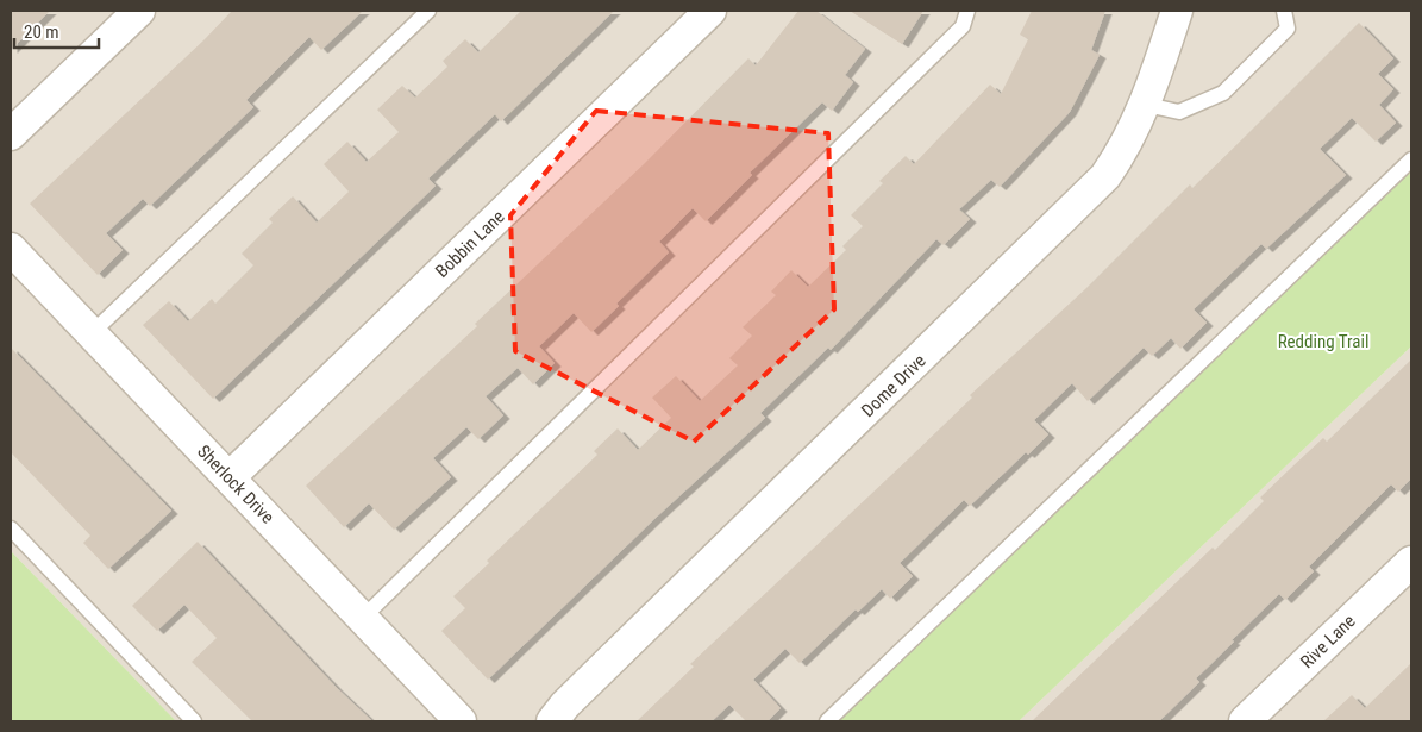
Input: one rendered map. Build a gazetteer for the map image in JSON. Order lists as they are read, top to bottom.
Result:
{
  "streets": {
    "street": [
      "Bobbin Lane",
      "Dome Drive",
      "Sherlock Drive",
      "Rive Lane"
    ]
  },
  "crossings": [
    ["Bobbin Lane", "Sherlock Drive"]
  ],
  "parks": ["Redding Trail"],
  "scale_bar": "20 m"
}
